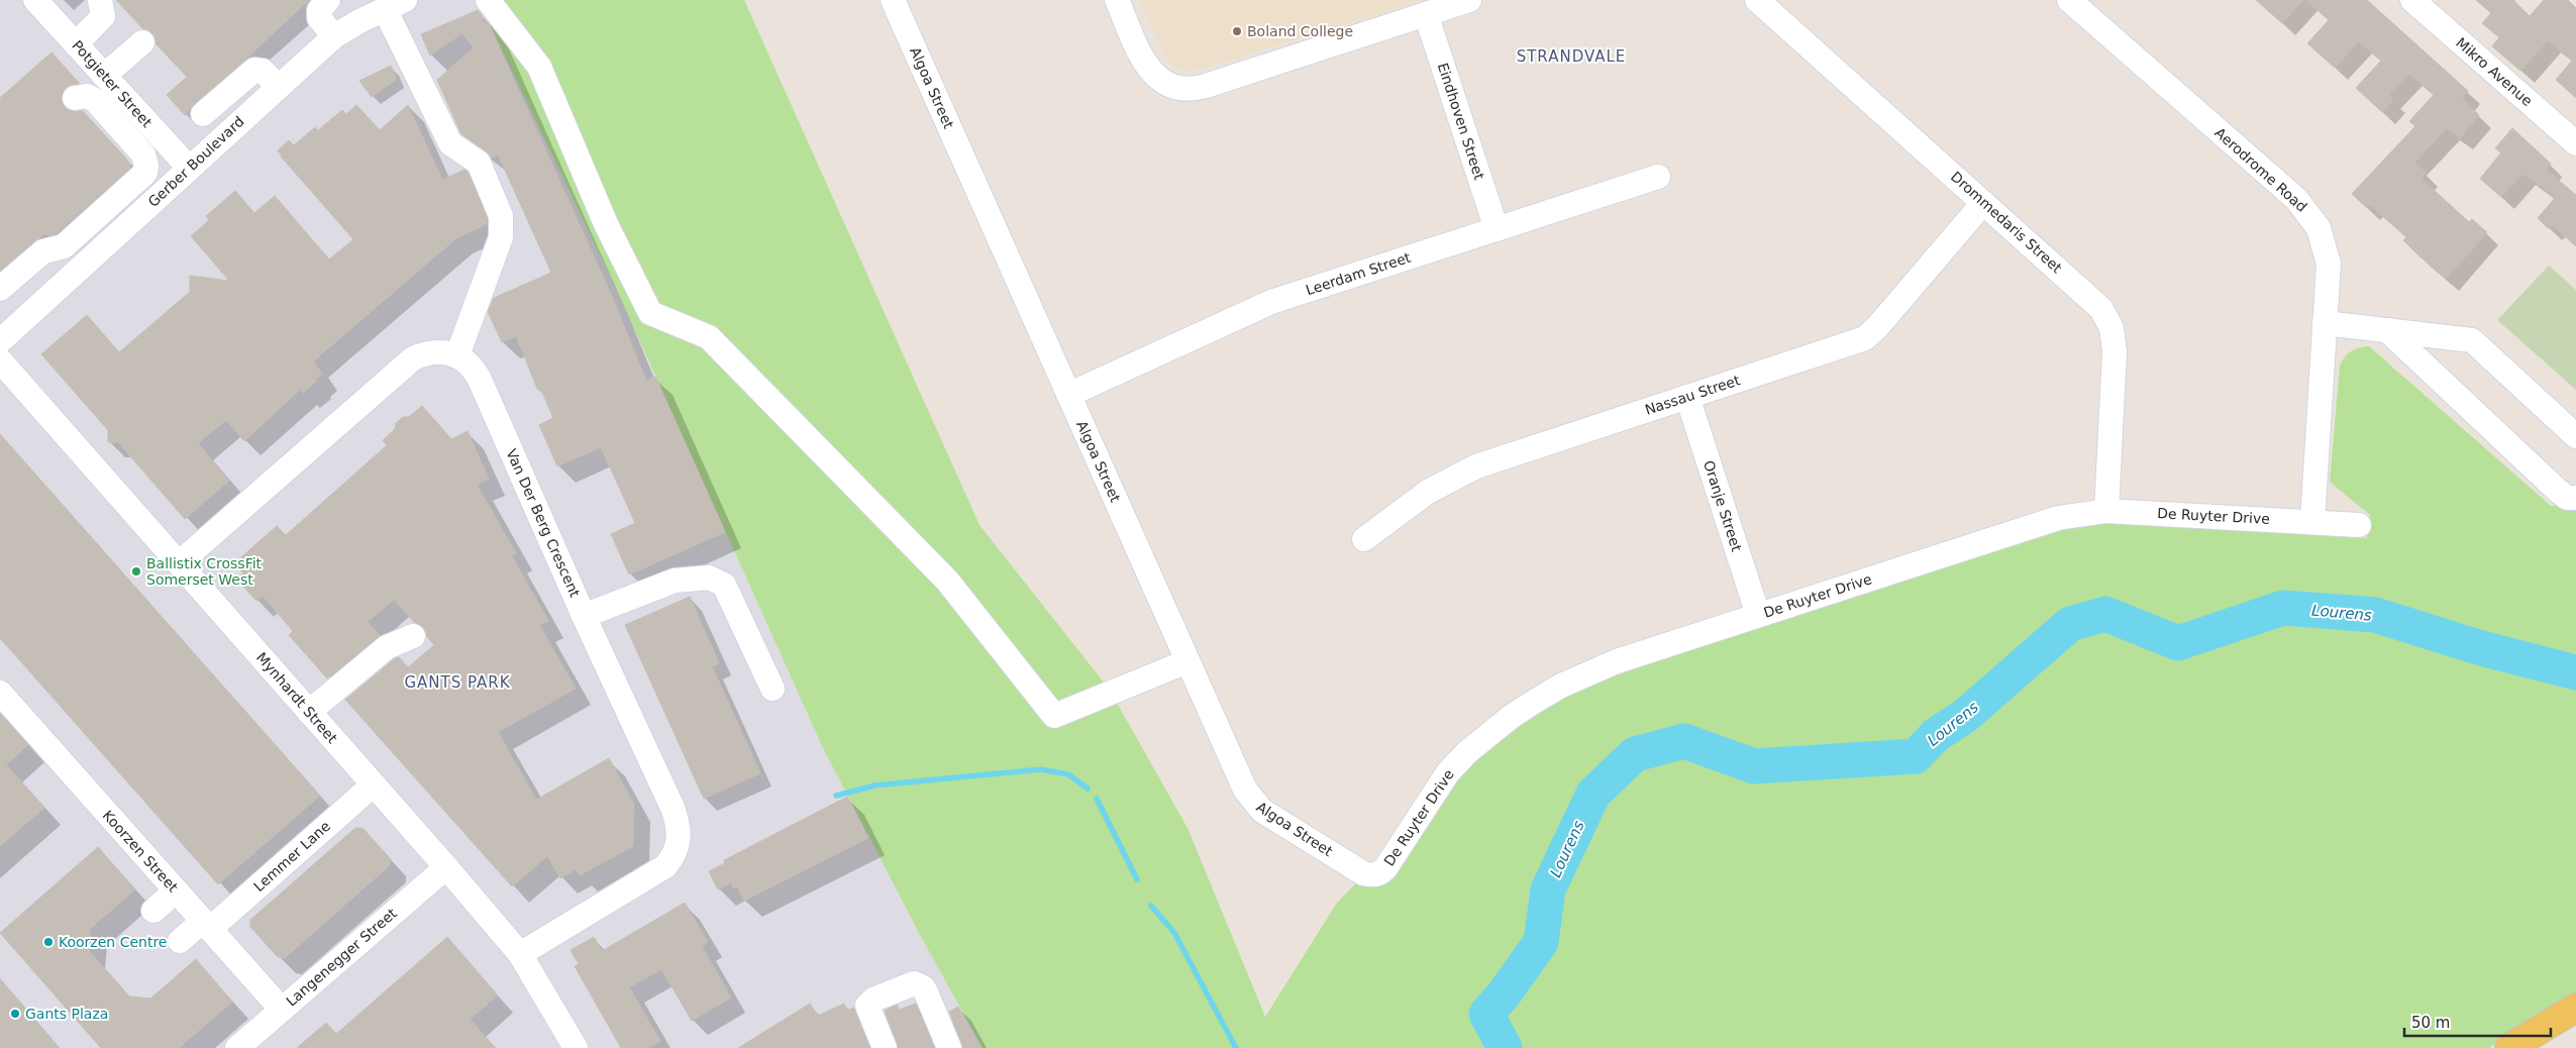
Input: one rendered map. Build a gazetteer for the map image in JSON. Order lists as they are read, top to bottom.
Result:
{
  "streets": {
    "street": [
      "Mikro Avenue",
      "Potgieter Street",
      "Algoa Street",
      "Eindhoven Street",
      "Gerber Boulevard",
      "Aerodrome Road",
      "Drommedaris Street",
      "Leerdam Street",
      "Nassau Street",
      "Oranje Street",
      "De Ruyter Drive",
      "Van Der Berg Crescent",
      "Mynhardt Street",
      "Koorzen Street",
      "Lemmer Lane",
      "Langenegger Street"
    ]
  },
  "crossings": [
    ["Potgieter Street", "Gerber Boulevard"],
    ["Algoa Street", "Leerdam Street"],
    ["Algoa Street", "De Ruyter Drive"],
    ["Eindhoven Street", "Leerdam Street"],
    ["Aerodrome Road", "De Ruyter Drive"],
    ["Drommedaris Street", "Nassau Street"],
    ["Drommedaris Street", "De Ruyter Drive"],
    ["Nassau Street", "Oranje Street"],
    ["Oranje Street", "De Ruyter Drive"],
    ["Van Der Berg Crescent", "Mynhardt Street"],
    ["Mynhardt Street", "Lemmer Lane"],
    ["Mynhardt Street", "Langenegger Street"],
    ["Koorzen Street", "Lemmer Lane"],
    ["Koorzen Street", "Langenegger Street"]
  ],
  "districts": ["STRANDVALE", "GANTS PARK"],
  "water": ["Lourens"],
  "places": [
    "Boland College",
    "Ballistix CrossFit Somerset West",
    "Koorzen Centre",
    "Gants Plaza"
  ],
  "scale_bar": "50 m"
}
